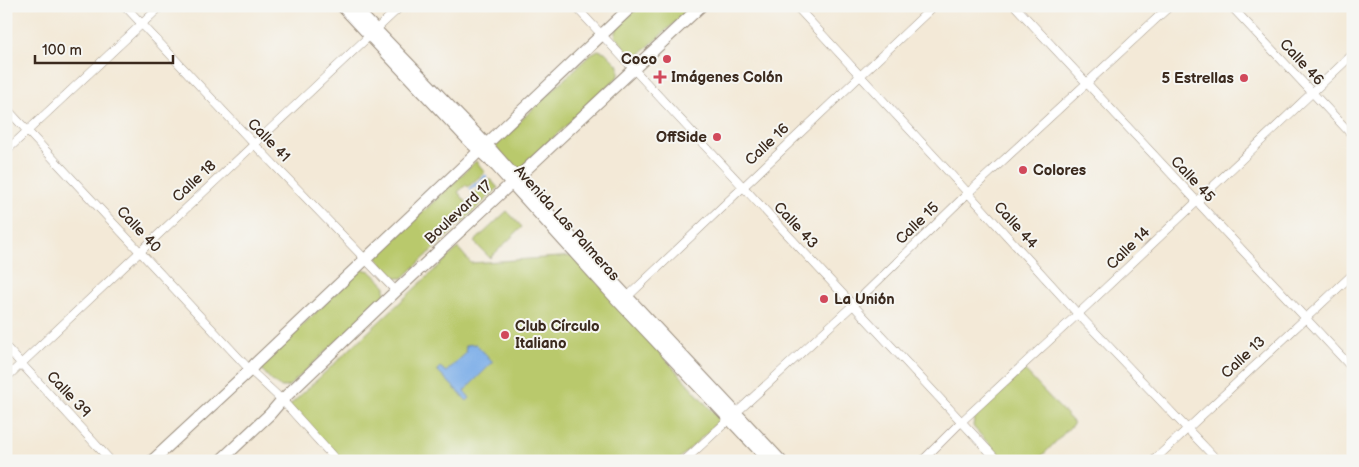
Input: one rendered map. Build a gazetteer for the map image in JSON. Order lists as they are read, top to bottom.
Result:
{
  "streets": {
    "main road": ["Boulevard 17", "Avenida Las Palmeras"],
    "street": [
      "Calle 46",
      "Calle 41",
      "Calle 16",
      "Calle 45",
      "Calle 18",
      "Calle 15",
      "Calle 43",
      "Calle 44",
      "Calle 40",
      "Calle 14",
      "Calle 13",
      "Calle 39"
    ]
  },
  "crossings": [
    ["Calle 46", "Calle 14"],
    ["Calle 41", "Calle 18"],
    ["Calle 41", "Boulevard 17"],
    ["Calle 16", "Avenida Las Palmeras"],
    ["Calle 16", "Calle 43"],
    ["Calle 16", "Calle 44"],
    ["Calle 45", "Calle 15"],
    ["Calle 45", "Calle 14"],
    ["Calle 45", "Calle 13"],
    ["Calle 18", "Avenida Las Palmeras"],
    ["Calle 18", "Calle 40"],
    ["Calle 18", "Calle 39"],
    ["Boulevard 17", "Avenida Las Palmeras"],
    ["Boulevard 17", "Calle 43"],
    ["Boulevard 17", "Calle 40"],
    ["Avenida Las Palmeras", "Calle 15"],
    ["Calle 15", "Calle 43"],
    ["Calle 15", "Calle 44"],
    ["Calle 43", "Calle 14"],
    ["Calle 44", "Calle 14"],
    ["Calle 44", "Calle 13"]
  ],
  "places": {
    "other": [
      "Coco",
      "5 Estrellas",
      "OffSide",
      "Colores",
      "La Unión",
      "Club Círculo Italiano"
    ],
    "health": ["Imágenes Colón"]
  },
  "scale_bar": "100 m"
}
